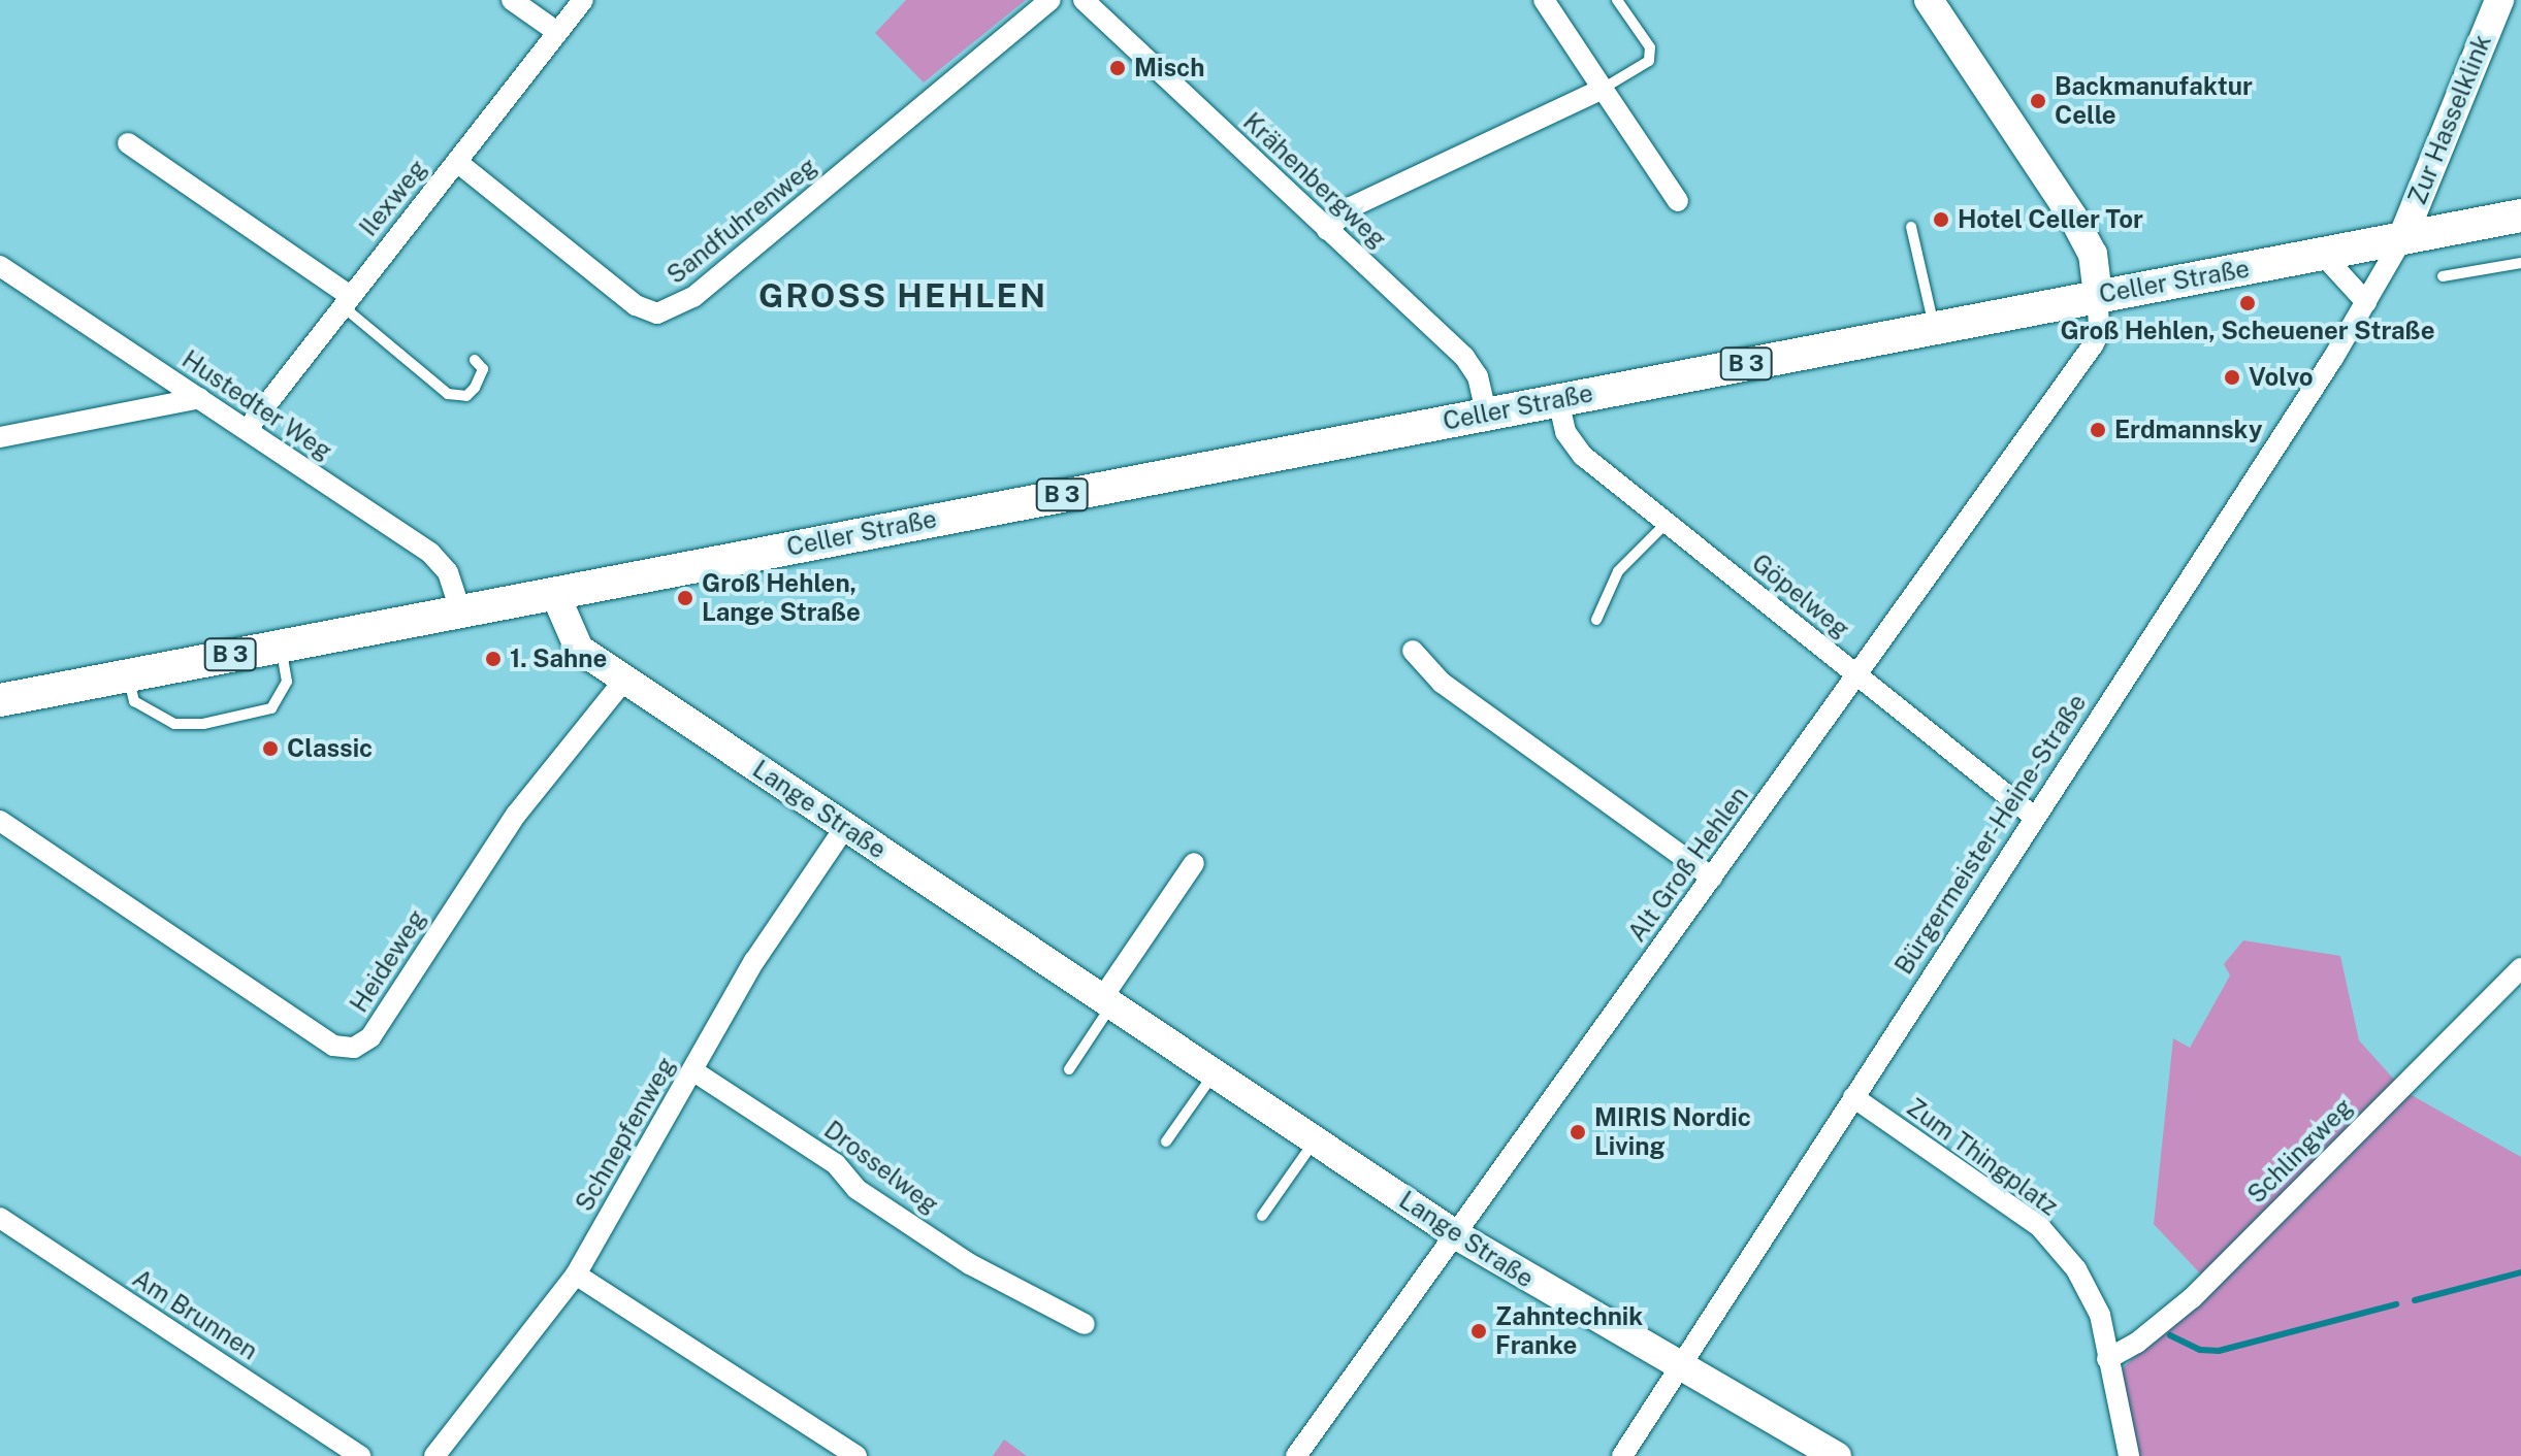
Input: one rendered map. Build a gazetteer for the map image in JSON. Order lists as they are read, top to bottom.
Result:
{
  "streets": {
    "main road": [
      "Zur Hasselklink",
      "Celler Straße",
      "B 3",
      "Lange Straße"
    ],
    "street": [
      "Krähenbergweg",
      "Ilexweg",
      "Sandfuhrenweg",
      "Hustedter Weg",
      "Göpelweg",
      "Bürgermeister-Heine-Straße",
      "Alt Groß Hehlen",
      "Heideweg",
      "Schnepfenweg",
      "Schlingweg",
      "Zum Thingplatz",
      "Drosselweg",
      "Am Brunnen"
    ]
  },
  "crossings": [
    ["Zur Hasselklink", "Celler Straße"],
    ["Zur Hasselklink", "Bürgermeister-Heine-Straße"],
    ["Krähenbergweg", "Celler Straße"],
    ["Ilexweg", "Sandfuhrenweg"],
    ["Ilexweg", "Hustedter Weg"],
    ["Celler Straße", "B 3"],
    ["Celler Straße", "Hustedter Weg"],
    ["Celler Straße", "Göpelweg"],
    ["Celler Straße", "Lange Straße"],
    ["Celler Straße", "Bürgermeister-Heine-Straße"],
    ["Celler Straße", "Alt Groß Hehlen"],
    ["B 3", "Hustedter Weg"],
    ["Göpelweg", "Bürgermeister-Heine-Straße"],
    ["Göpelweg", "Alt Groß Hehlen"],
    ["Lange Straße", "Bürgermeister-Heine-Straße"],
    ["Lange Straße", "Alt Groß Hehlen"],
    ["Lange Straße", "Heideweg"],
    ["Lange Straße", "Schnepfenweg"],
    ["Bürgermeister-Heine-Straße", "Zum Thingplatz"],
    ["Schnepfenweg", "Drosselweg"],
    ["Schlingweg", "Zum Thingplatz"]
  ],
  "districts": ["GROSS HEHLEN"],
  "places": [
    "Misch",
    "Backmanufaktur Celle",
    "Hotel Celler Tor",
    "Groß Hehlen, Scheuener Straße",
    "Volvo",
    "Erdmannsky",
    "Groß Hehlen, Lange Straße",
    "1. Sahne",
    "Classic",
    "MIRIS Nordic Living",
    "Zahntechnik Franke"
  ]
}
